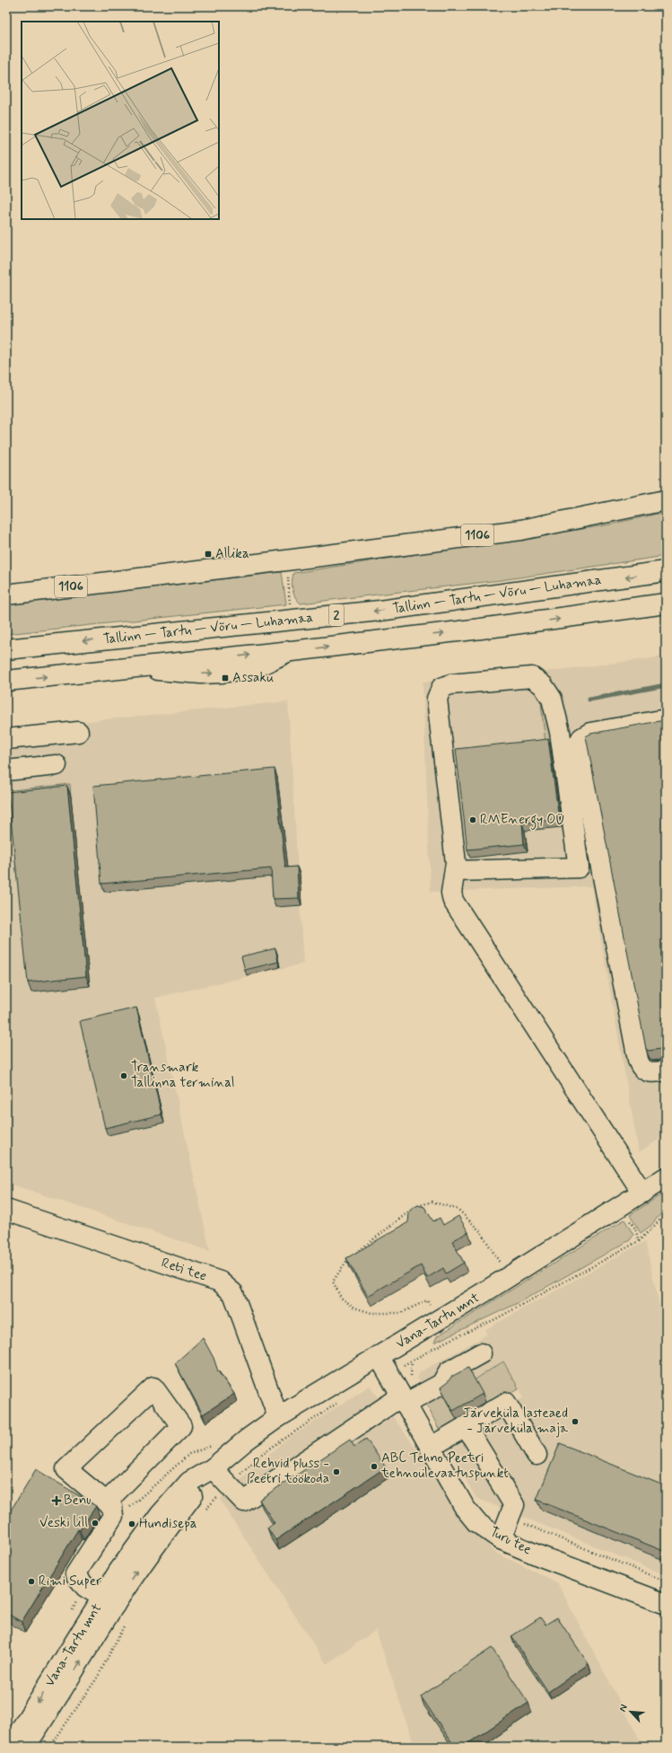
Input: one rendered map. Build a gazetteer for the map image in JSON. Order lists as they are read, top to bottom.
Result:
{
  "streets": {
    "main road": [
      "1106",
      "Tallinn — Tartu — Võru — Luhamaa",
      "2",
      "Reti tee",
      "Vana-Tartu mnt",
      "Turu tee"
    ]
  },
  "crossings": [
    ["Reti tee", "Vana-Tartu mnt"],
    ["Vana-Tartu mnt", "Turu tee"]
  ],
  "places": {
    "transit": ["Allika", "Assaku"],
    "other": [
      "RMEnergy OÜ",
      "Transmark Tallinna terminal",
      "Järveküla lasteaed - Järveküla maja",
      "ABC Tehno Peetri tehnoülevaatuspunkt",
      "Rehvid pluss - Peetri töökoda",
      "Veski lill",
      "Hundisepa",
      "Rimi Super"
    ],
    "health": ["Benu"]
  },
  "north": "top left"
}
